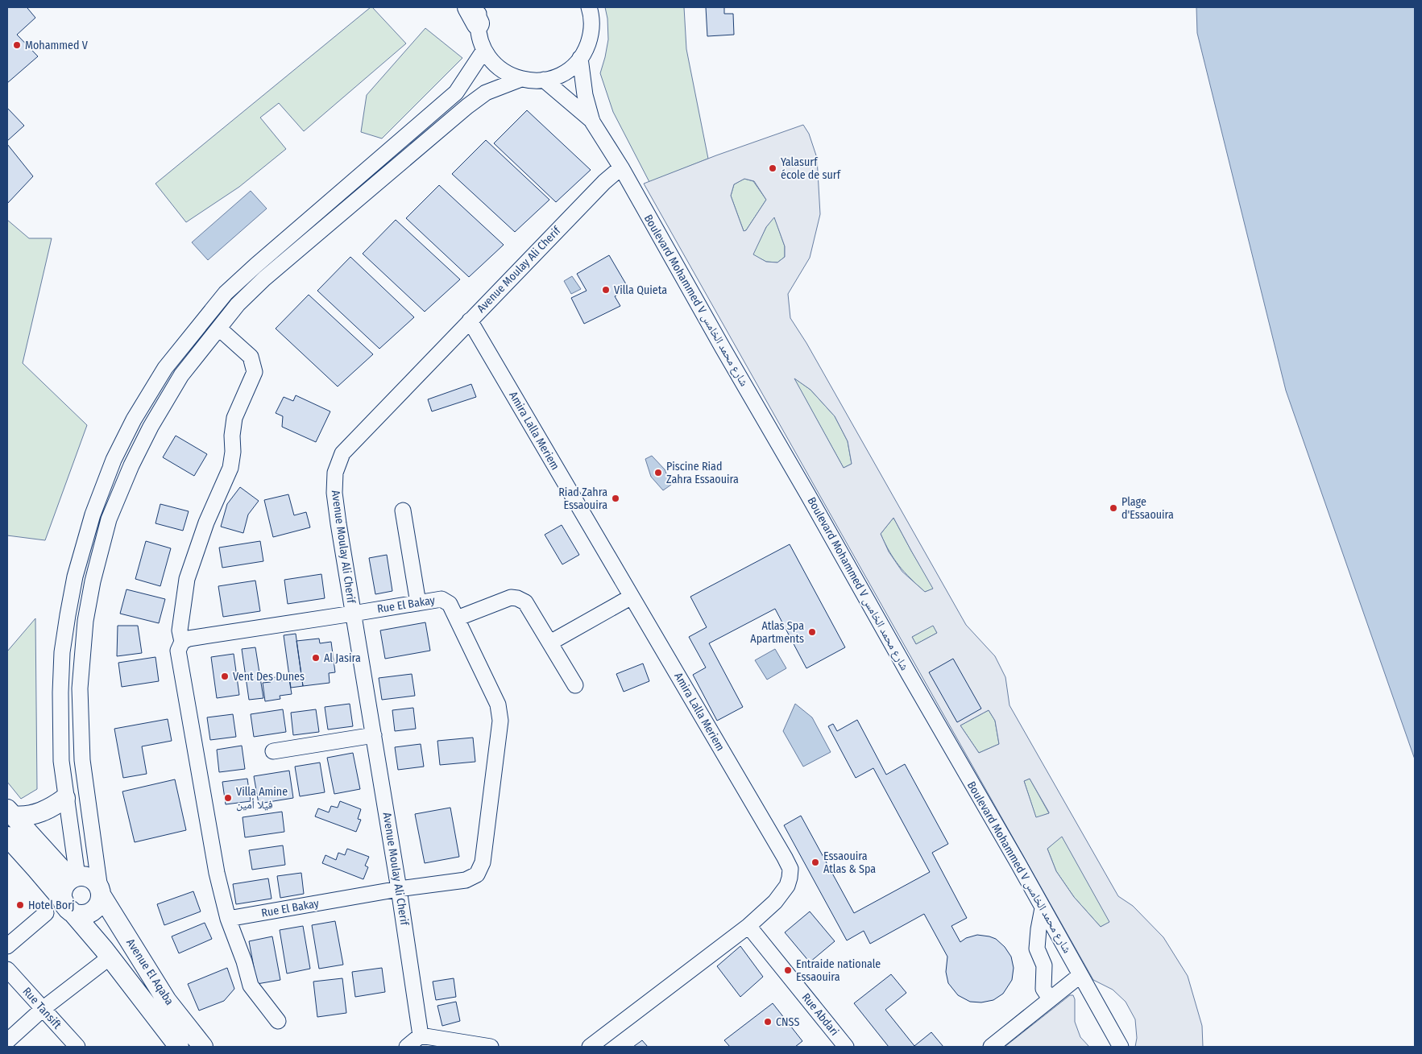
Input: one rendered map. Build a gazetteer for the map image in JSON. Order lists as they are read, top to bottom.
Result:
{
  "streets": {
    "main road": ["Avenue El Aqaba"],
    "street": [
      "Avenue Moulay Ali Cherif",
      "Boulevard Mohammed V شارع محمد الخامس",
      "Amira Lalla Meriem",
      "Rue El Bakay",
      "Rue Tansift",
      "Rue Abdari"
    ]
  },
  "crossings": [
    ["Avenue Moulay Ali Cherif", "Boulevard Mohammed V شارع محمد الخامس"],
    ["Avenue Moulay Ali Cherif", "Amira Lalla Meriem"],
    ["Avenue Moulay Ali Cherif", "Rue El Bakay"],
    ["Amira Lalla Meriem", "Rue Abdari"]
  ],
  "places": [
    "Mohammed V",
    "Yalasurf école de surf",
    "Villa Quieta",
    "Piscine Riad Zahra Essaouira",
    "Riad Zahra Essaouira",
    "Plage d'Essaouira",
    "Atlas Spa Apartments",
    "Al Jasira",
    "Vent Des Dunes",
    "Villa Amine فيلا أمين",
    "Essaouira Atlas & Spa",
    "Hotel Borj",
    "Entraide nationale Essaouira",
    "CNSS"
  ]
}
